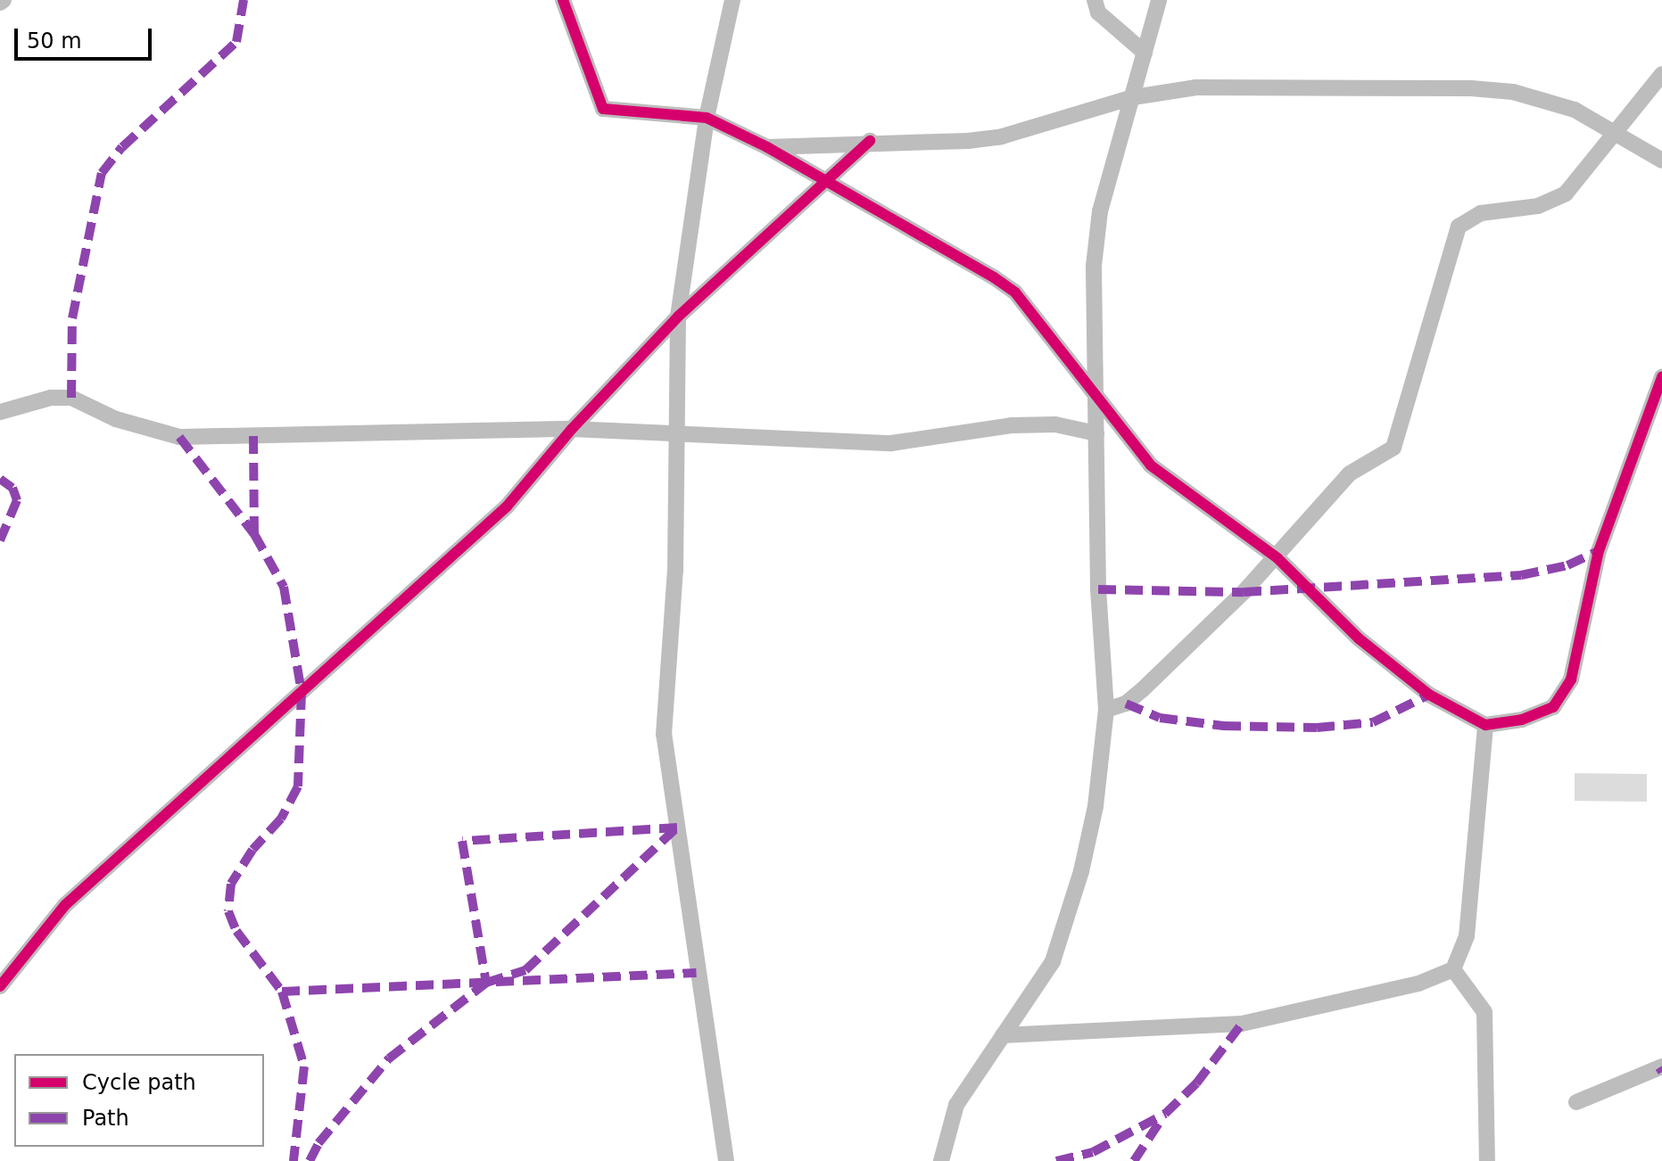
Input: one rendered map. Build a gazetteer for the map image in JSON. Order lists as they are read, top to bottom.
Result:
{
  "legend": ["Cycle path", "Path"],
  "scale_bar": "50 m"
}
